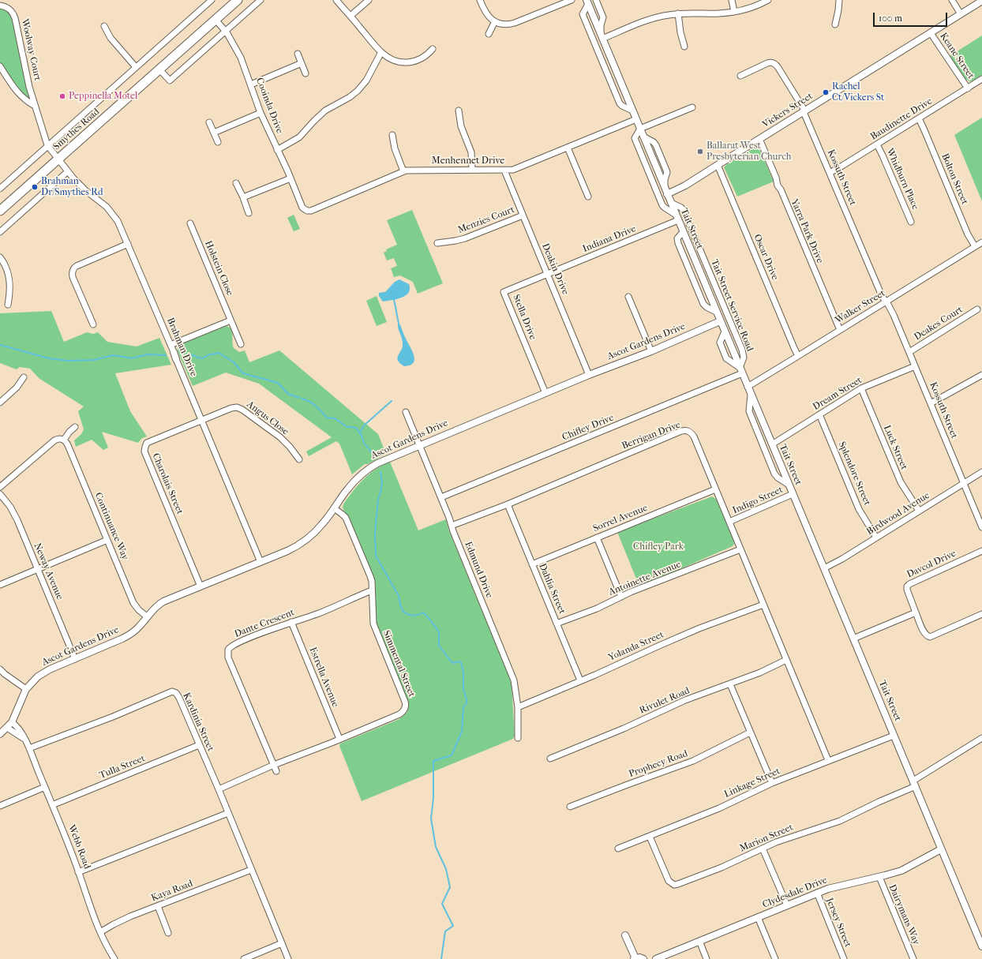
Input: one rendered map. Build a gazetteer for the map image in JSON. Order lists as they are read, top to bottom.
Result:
{
  "streets": {
    "main road": ["Smythes Road"],
    "street": [
      "Woolway Court",
      "Keane Street",
      "Cooinda Drive",
      "Vickers Street",
      "Baudinette Drive",
      "Menhennet Drive",
      "Kossuth Street",
      "Whidburn Place",
      "Bolton Street",
      "Menzies Court",
      "Tait Street",
      "Yarra Park Drive",
      "Indiana Drive",
      "Oscar Drive",
      "Holstein Close",
      "Deakin Drive",
      "Tait Street Service Road",
      "Walker Street",
      "Stella Drive",
      "Deakes Court",
      "Ascot Gardens Drive",
      "Brahman Drive",
      "Dream Street",
      "Angus Close",
      "Chifley Drive",
      "Berrigan Drive",
      "Luck Street",
      "Splendore Street",
      "Charolais Street",
      "Indigo Street",
      "Birdwood Avenue",
      "Sorrel Avenue",
      "Continuance Way",
      "Davcol Drive",
      "Edmund Drive",
      "Neway Avenue",
      "Antoinette Avenue",
      "Dahlia Street",
      "Dante Crescent",
      "Yolanda Street",
      "Simmental Street",
      "Estrella Avenue",
      "Rivulet Road",
      "Kardinia Street",
      "Prophecy Road",
      "Tulla Street",
      "Linkage Street",
      "Marion Street",
      "Webb Road",
      "Kaya Road",
      "Clydesdale Drive",
      "Dairymans Way",
      "Jersey Street"
    ]
  },
  "crossings": [
    ["Woolway Court", "Smythes Road"],
    ["Woolway Court", "Brahman Drive"],
    ["Keane Street", "Vickers Street"],
    ["Keane Street", "Baudinette Drive"],
    ["Cooinda Drive", "Smythes Road"],
    ["Cooinda Drive", "Menhennet Drive"],
    ["Vickers Street", "Kossuth Street"],
    ["Vickers Street", "Tait Street"],
    ["Vickers Street", "Yarra Park Drive"],
    ["Vickers Street", "Oscar Drive"],
    ["Baudinette Drive", "Kossuth Street"],
    ["Baudinette Drive", "Whidburn Place"],
    ["Baudinette Drive", "Bolton Street"],
    ["Smythes Road", "Brahman Drive"],
    ["Menhennet Drive", "Tait Street"],
    ["Menhennet Drive", "Deakin Drive"],
    ["Kossuth Street", "Walker Street"],
    ["Kossuth Street", "Deakes Court"],
    ["Kossuth Street", "Dream Street"],
    ["Kossuth Street", "Birdwood Avenue"],
    ["Bolton Street", "Walker Street"],
    ["Menzies Court", "Deakin Drive"],
    ["Tait Street", "Indiana Drive"],
    ["Tait Street", "Tait Street Service Road"],
    ["Tait Street", "Walker Street"],
    ["Tait Street", "Ascot Gardens Drive"],
    ["Tait Street", "Dream Street"],
    ["Tait Street", "Chifley Drive"],
    ["Tait Street", "Indigo Street"],
    ["Tait Street", "Birdwood Avenue"],
    ["Tait Street", "Linkage Street"],
    ["Tait Street", "Marion Street"],
    ["Tait Street", "Clydesdale Drive"],
    ["Yarra Park Drive", "Walker Street"],
    ["Indiana Drive", "Deakin Drive"],
    ["Indiana Drive", "Stella Drive"],
    ["Oscar Drive", "Walker Street"],
    ["Deakin Drive", "Stella Drive"],
    ["Deakin Drive", "Ascot Gardens Drive"],
    ["Tait Street Service Road", "Chifley Drive"],
    ["Stella Drive", "Ascot Gardens Drive"],
    ["Ascot Gardens Drive", "Brahman Drive"],
    ["Ascot Gardens Drive", "Charolais Street"],
    ["Ascot Gardens Drive", "Continuance Way"],
    ["Ascot Gardens Drive", "Edmund Drive"],
    ["Ascot Gardens Drive", "Neway Avenue"],
    ["Ascot Gardens Drive", "Simmental Street"],
    ["Ascot Gardens Drive", "Webb Road"],
    ["Brahman Drive", "Angus Close"],
    ["Brahman Drive", "Charolais Street"],
    ["Dream Street", "Luck Street"],
    ["Dream Street", "Splendore Street"],
    ["Angus Close", "Charolais Street"],
    ["Chifley Drive", "Edmund Drive"],
    ["Berrigan Drive", "Indigo Street"],
    ["Berrigan Drive", "Sorrel Avenue"],
    ["Berrigan Drive", "Edmund Drive"],
    ["Berrigan Drive", "Antoinette Avenue"],
    ["Berrigan Drive", "Dahlia Street"],
    ["Berrigan Drive", "Yolanda Street"],
    ["Berrigan Drive", "Rivulet Road"],
    ["Berrigan Drive", "Linkage Street"],
    ["Luck Street", "Birdwood Avenue"],
    ["Splendore Street", "Birdwood Avenue"],
    ["Sorrel Avenue", "Dahlia Street"],
    ["Edmund Drive", "Yolanda Street"],
    ["Antoinette Avenue", "Dahlia Street"],
    ["Dahlia Street", "Yolanda Street"],
    ["Dante Crescent", "Simmental Street"],
    ["Dante Crescent", "Estrella Avenue"],
    ["Simmental Street", "Estrella Avenue"],
    ["Simmental Street", "Kardinia Street"],
    ["Kardinia Street", "Tulla Street"],
    ["Kardinia Street", "Webb Road"],
    ["Kardinia Street", "Kaya Road"],
    ["Tulla Street", "Webb Road"],
    ["Linkage Street", "Marion Street"],
    ["Webb Road", "Kaya Road"],
    ["Clydesdale Drive", "Dairymans Way"],
    ["Clydesdale Drive", "Jersey Street"]
  ],
  "parks": ["Chifley Park"],
  "places": [
    "Rachel Ct/Vickers St",
    "Peppinella Motel",
    "Ballarat West Presbyterian Church",
    "Brahman Dr/Smythes Rd"
  ],
  "scale_bar": "100 m"
}
